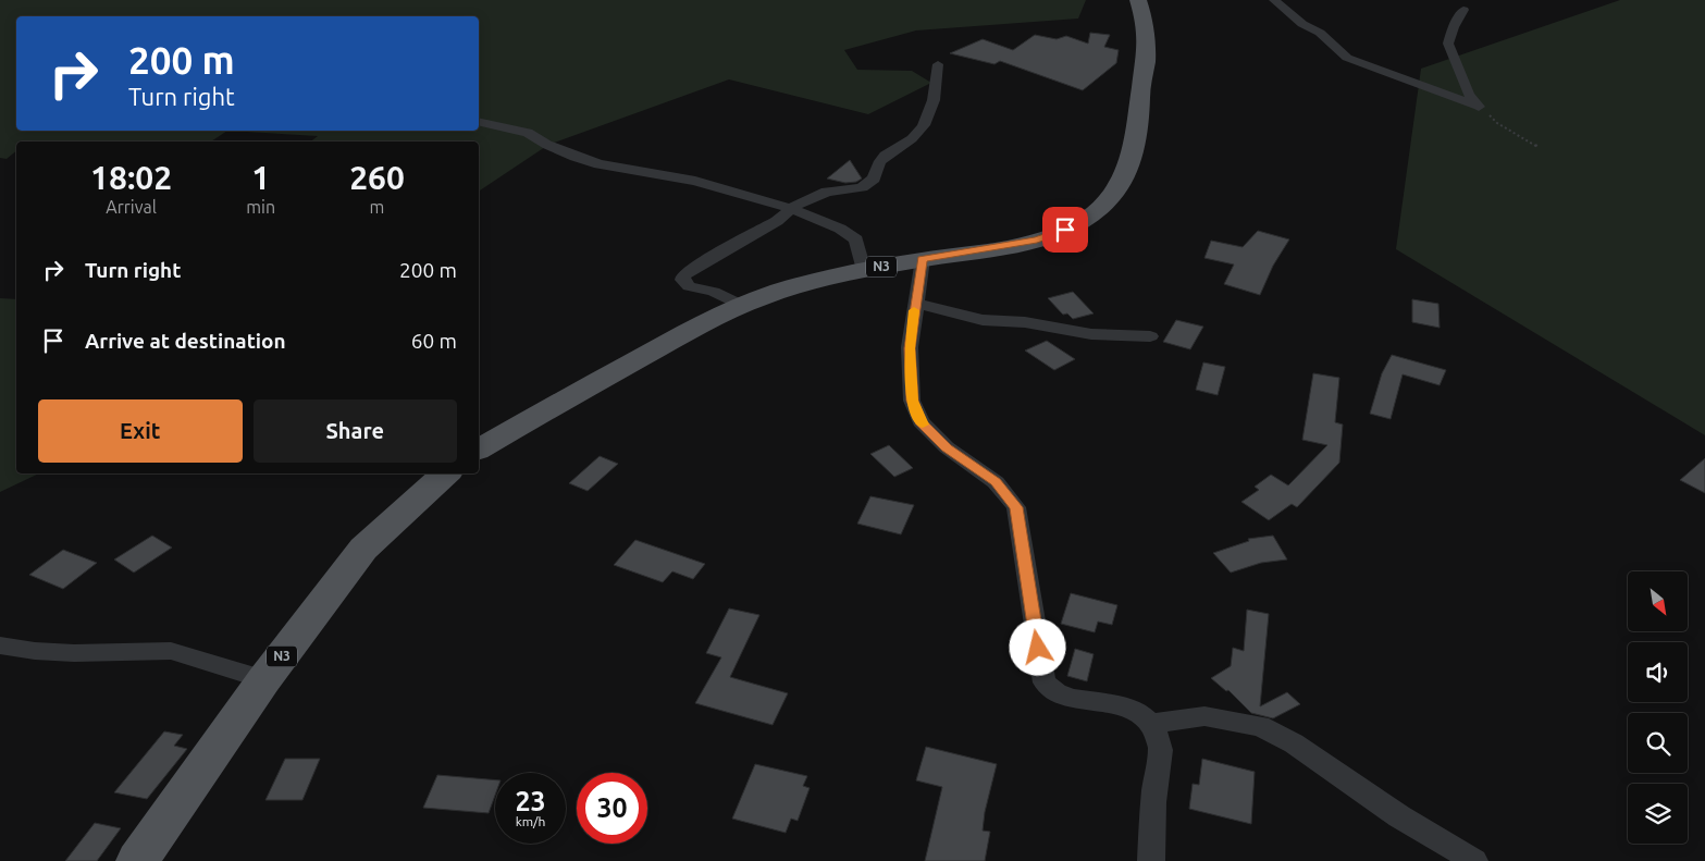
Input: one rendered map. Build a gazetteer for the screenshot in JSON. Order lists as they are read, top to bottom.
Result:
{
  "streets": {
    "main road": ["N3"]
  },
  "north": "bottom right",
  "page": {
    "turn": ["200 m", "Turn right"],
    "eta": [
      "18:02",
      "Arrival",
      "1",
      "min",
      "260",
      "m"
    ],
    "list": [
      {
        "name": "Turn right",
        "value": "200 m"
      },
      {
        "name": "Arrive at destination",
        "value": "60 m"
      }
    ],
    "buttons": ["Exit", "Share"],
    "speed": "23 km/h",
    "limit": "30"
  }
}
